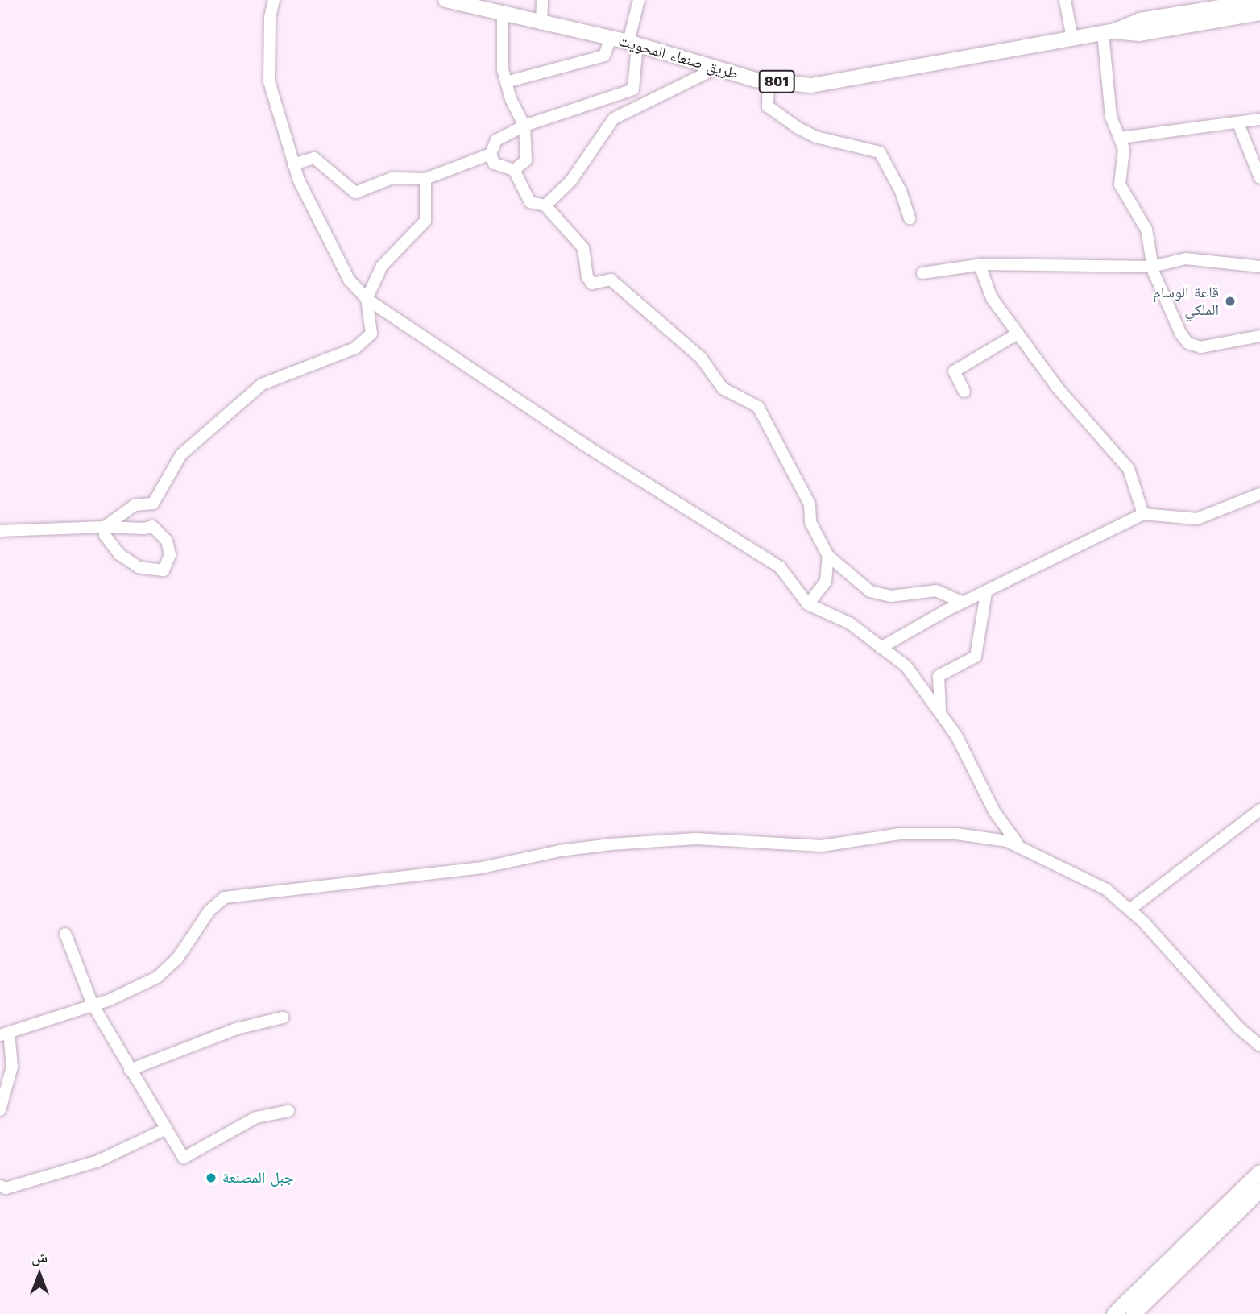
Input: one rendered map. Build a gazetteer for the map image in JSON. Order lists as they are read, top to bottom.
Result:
{
  "streets": {
    "main road": ["طريق صنعاء المحويت", "801"]
  },
  "places": ["قاعة الوسام الملكي", "جبل المصنعة"],
  "north": "top"
}
